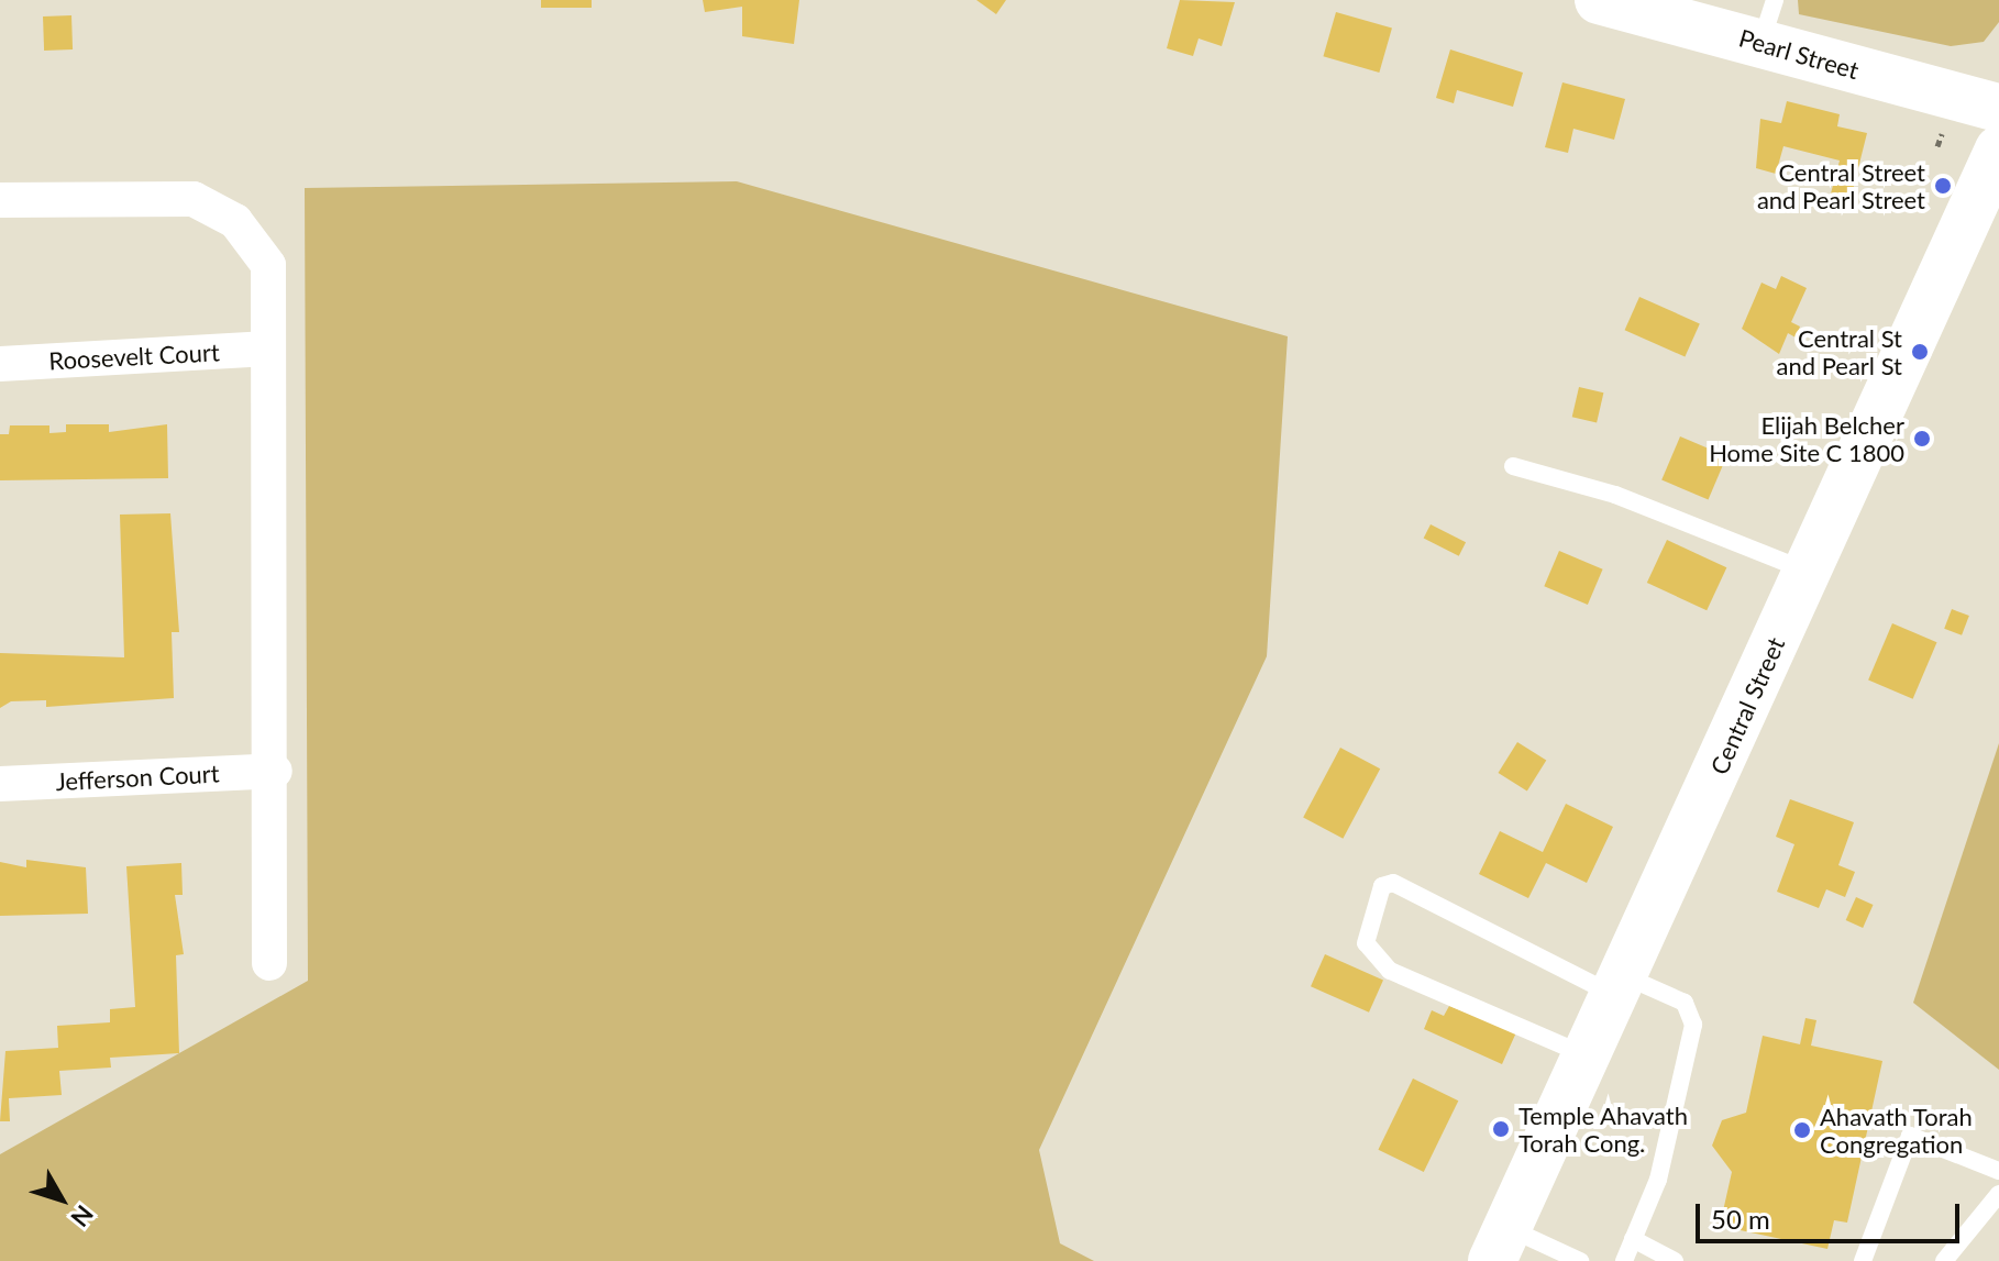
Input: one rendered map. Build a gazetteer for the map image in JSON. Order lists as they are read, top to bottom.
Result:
{
  "streets": {
    "main road": ["Pearl Street", "Central Street"],
    "street": ["Roosevelt Court", "Jefferson Court"]
  },
  "places": [
    "Central Street and Pearl Street",
    "Central St and Pearl St",
    "Elijah Belcher Home Site C 1800",
    "Temple Ahavath Torah Cong.",
    "Ahavath Torah Congregation"
  ],
  "scale_bar": "50 m",
  "north": "bottom right"
}
